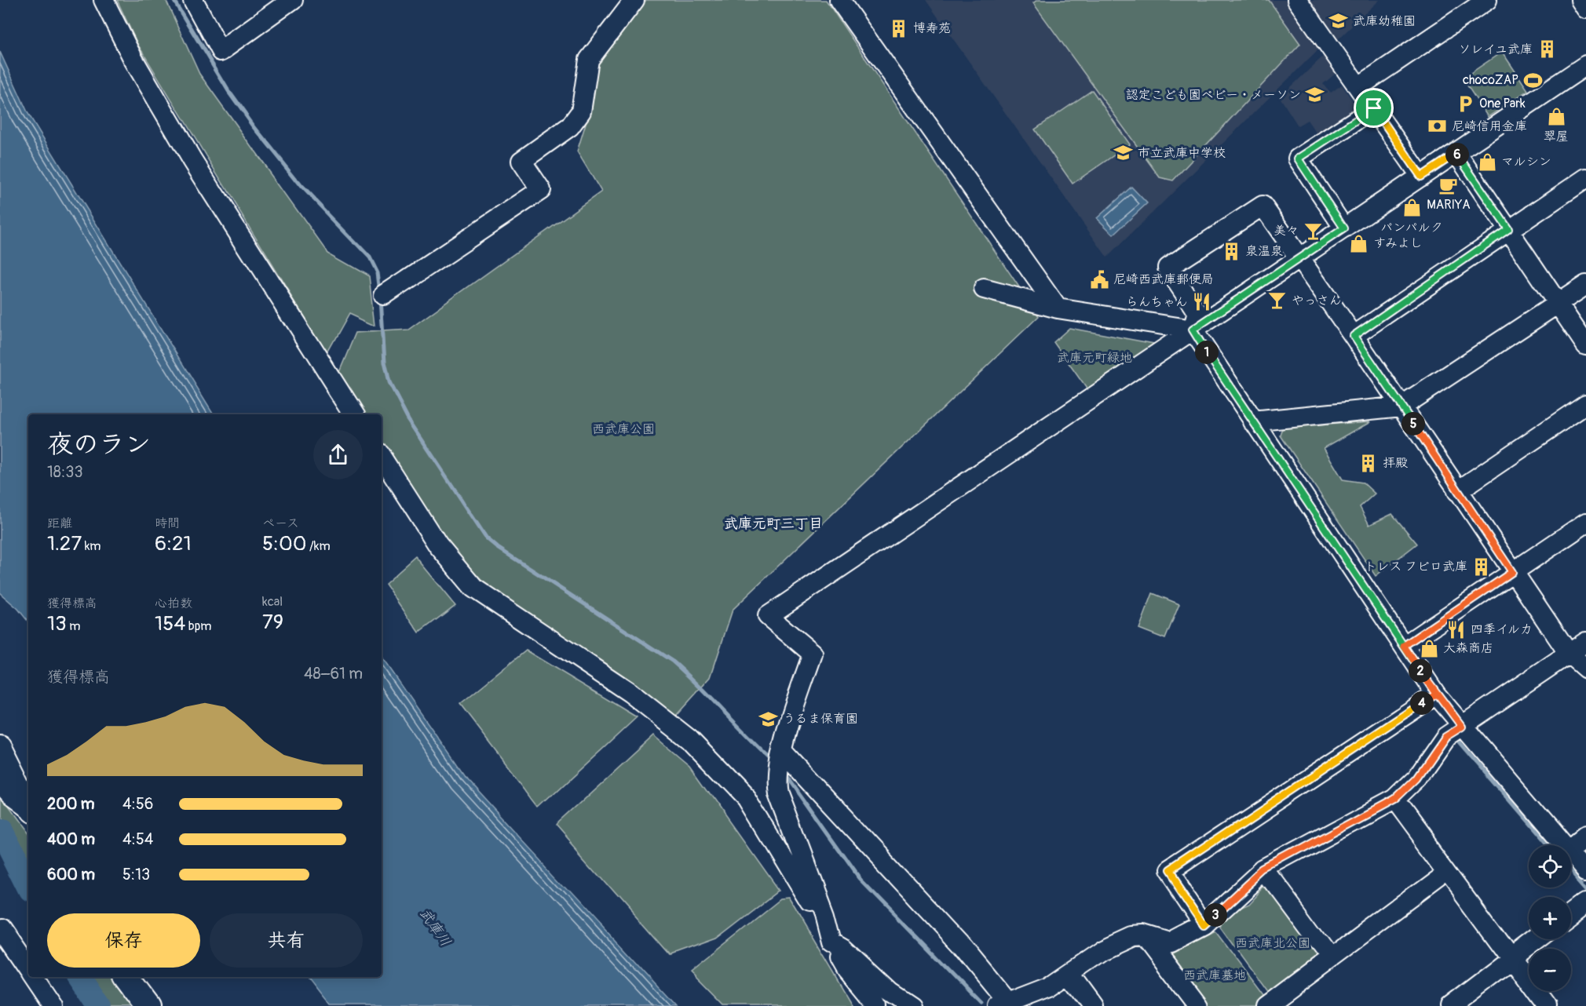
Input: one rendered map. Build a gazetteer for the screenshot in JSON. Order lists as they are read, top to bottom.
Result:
{
  "districts": ["武庫元町三丁目"],
  "water": ["武庫川"],
  "parks": [
    "武庫元町緑地",
    "西武庫公園",
    "西武庫北公園",
    "西武庫墓地"
  ],
  "places": {
    "school or university": [
      "武庫幼稚園",
      "認定こども園ベビー・メーソン",
      "市立武庫中学校",
      "うるま保育園"
    ],
    "building": [
      "博寿苑",
      "ソレイユ武庫",
      "泉温泉",
      "拝殿",
      "トレス フビロ武庫"
    ],
    "sports": ["chocoZAP"],
    "parking": ["One Park"],
    "shop": [
      "翠屋",
      "マルシン",
      "パンパルク",
      "すみよし",
      "大森商店"
    ],
    "bank": ["尼崎信用金庫"],
    "cafe": ["MARIYA"],
    "bar": ["美々", "やっさん"],
    "public building": ["尼崎西武庫郵便局"],
    "restaurant": ["らんちゃん", "四季イルカ"]
  },
  "page": {
    "pins": [
      "6",
      "1",
      "5",
      "2",
      "4",
      "3"
    ],
    "heading": ["夜のラン", "18:33"],
    "stats": [
      ["距離", "1.27 km"],
      ["時間", "6:21"],
      ["ペース", "5:00 /km"],
      ["獲得標高", "13 m"],
      ["心拍数", "154 bpm"],
      ["kcal", "79"]
    ],
    "chart": ["獲得標高", "48–61 m"],
    "list": [
      {
        "name": "200 m",
        "note": "4:56"
      },
      {
        "name": "400 m",
        "note": "4:54"
      },
      {
        "name": "600 m",
        "note": "5:13"
      }
    ],
    "map_buttons": ["+", "−"],
    "buttons": ["保存", "共有"]
  }
}
